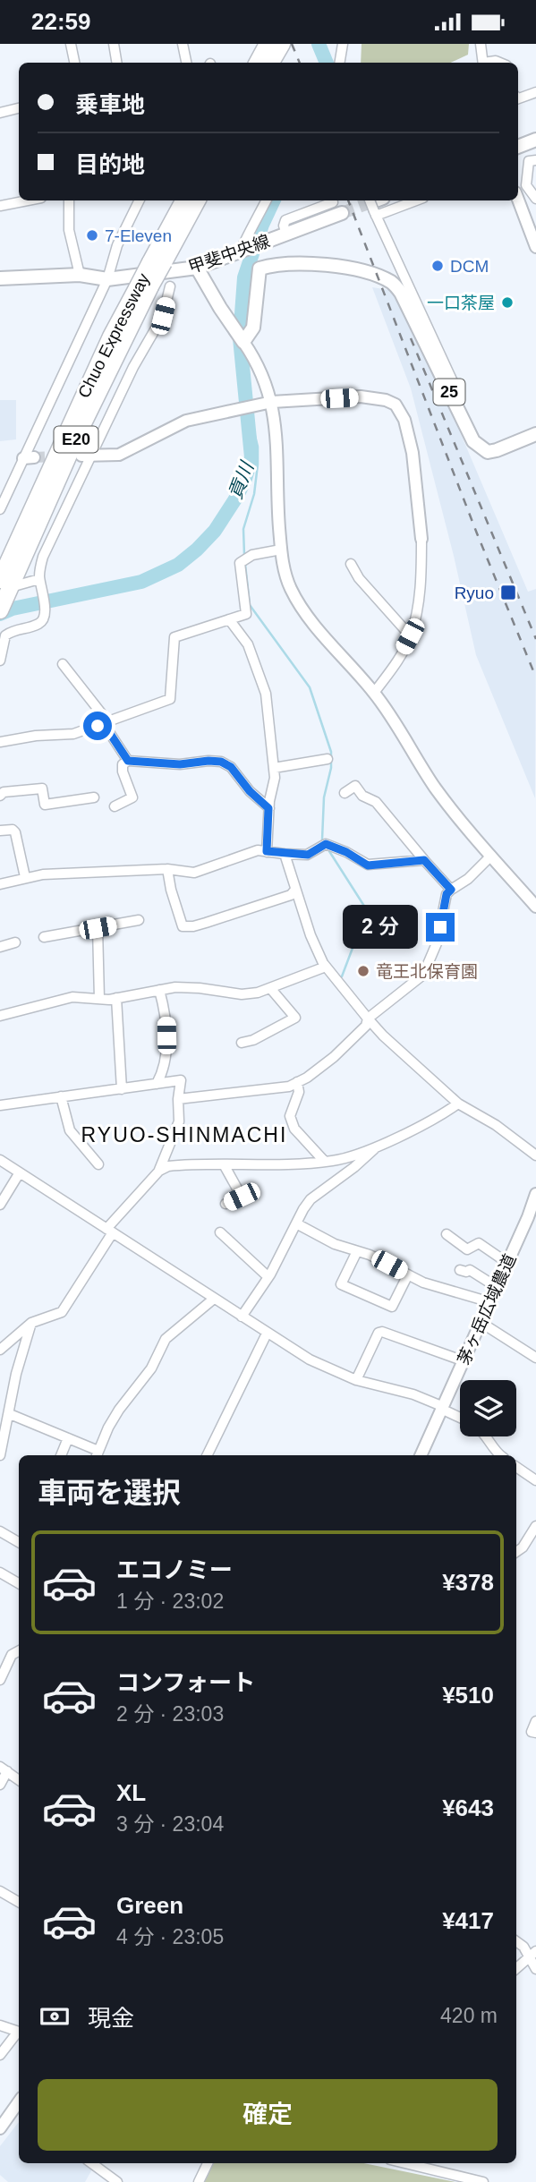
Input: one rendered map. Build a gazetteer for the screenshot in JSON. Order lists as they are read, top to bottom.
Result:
{
  "streets": {
    "highway": ["Chuo Expressway", "E20"],
    "main road": ["甲斐中央線", "25"],
    "street": ["茅ヶ岳広域農道"]
  },
  "districts": ["RYUO-SHINMACHI"],
  "water": ["貢川"],
  "places": {
    "other": [
      "7-Eleven",
      "DCM",
      "一口茶屋",
      "竜王北保育園"
    ],
    "transit": ["Ryuo"]
  },
  "page": {
    "status": "22:59",
    "banner": ["乗車地", "目的地"],
    "bubble": "2 分",
    "heading": "車両を選択",
    "list": [
      {
        "name": "エコノミー",
        "note": "1 分 · 23:02",
        "value": "¥378"
      },
      {
        "name": "コンフォート",
        "note": "2 分 · 23:03",
        "value": "¥510"
      },
      {
        "name": "XL",
        "note": "3 分 · 23:04",
        "value": "¥643"
      },
      {
        "name": "Green",
        "note": "4 分 · 23:05",
        "value": "¥417"
      }
    ],
    "pay": ["現金", "420 m"],
    "buttons": "確定"
  }
}
